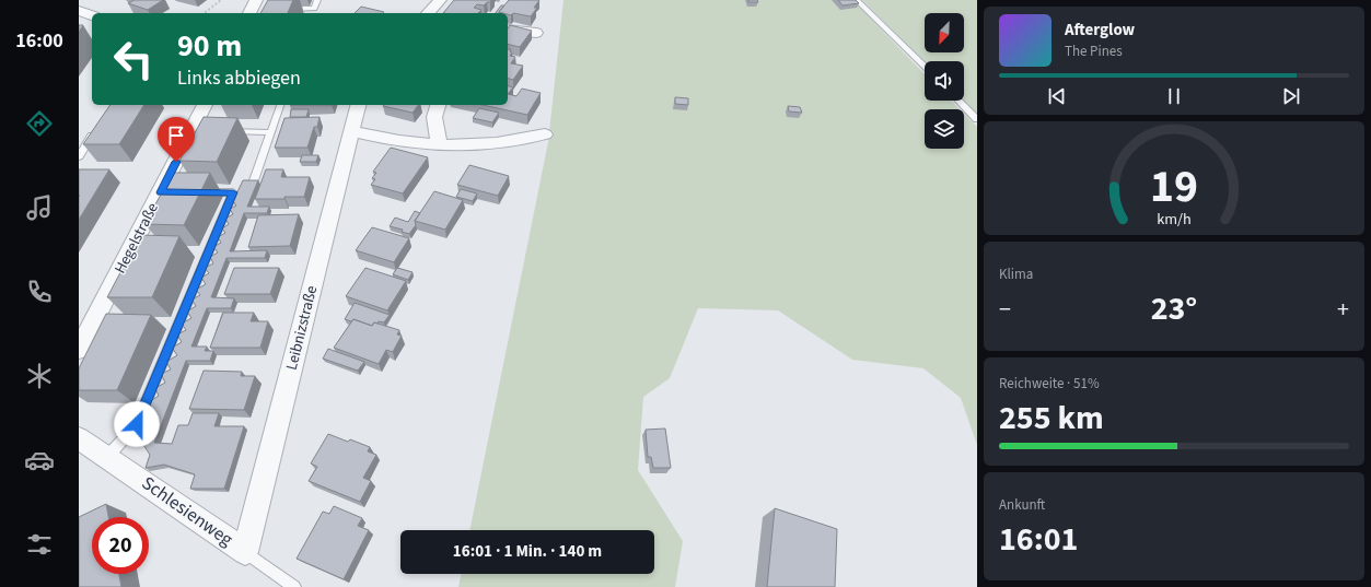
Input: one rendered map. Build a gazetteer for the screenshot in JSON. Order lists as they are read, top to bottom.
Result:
{
  "streets": {
    "street": ["Hegelstraße", "Leibnizstraße", "Schlesienweg"]
  },
  "crossings": [
    ["Leibnizstraße", "Schlesienweg"]
  ],
  "north": "bottom left",
  "page": {
    "tabs": "16:00",
    "turn": ["90 m", "Links abbiegen"],
    "song": ["Afterglow", "The Pines"],
    "tile": [
      "Klima",
      ["Reichweite · 51%", "255 km"],
      ["Ankunft", "16:01"]
    ],
    "heat": ["−", "23°", "+"],
    "limit": "20",
    "trip": "16:01 · 1 Min. · 140 m",
    "gauge": ["19", "km/h"]
  }
}
